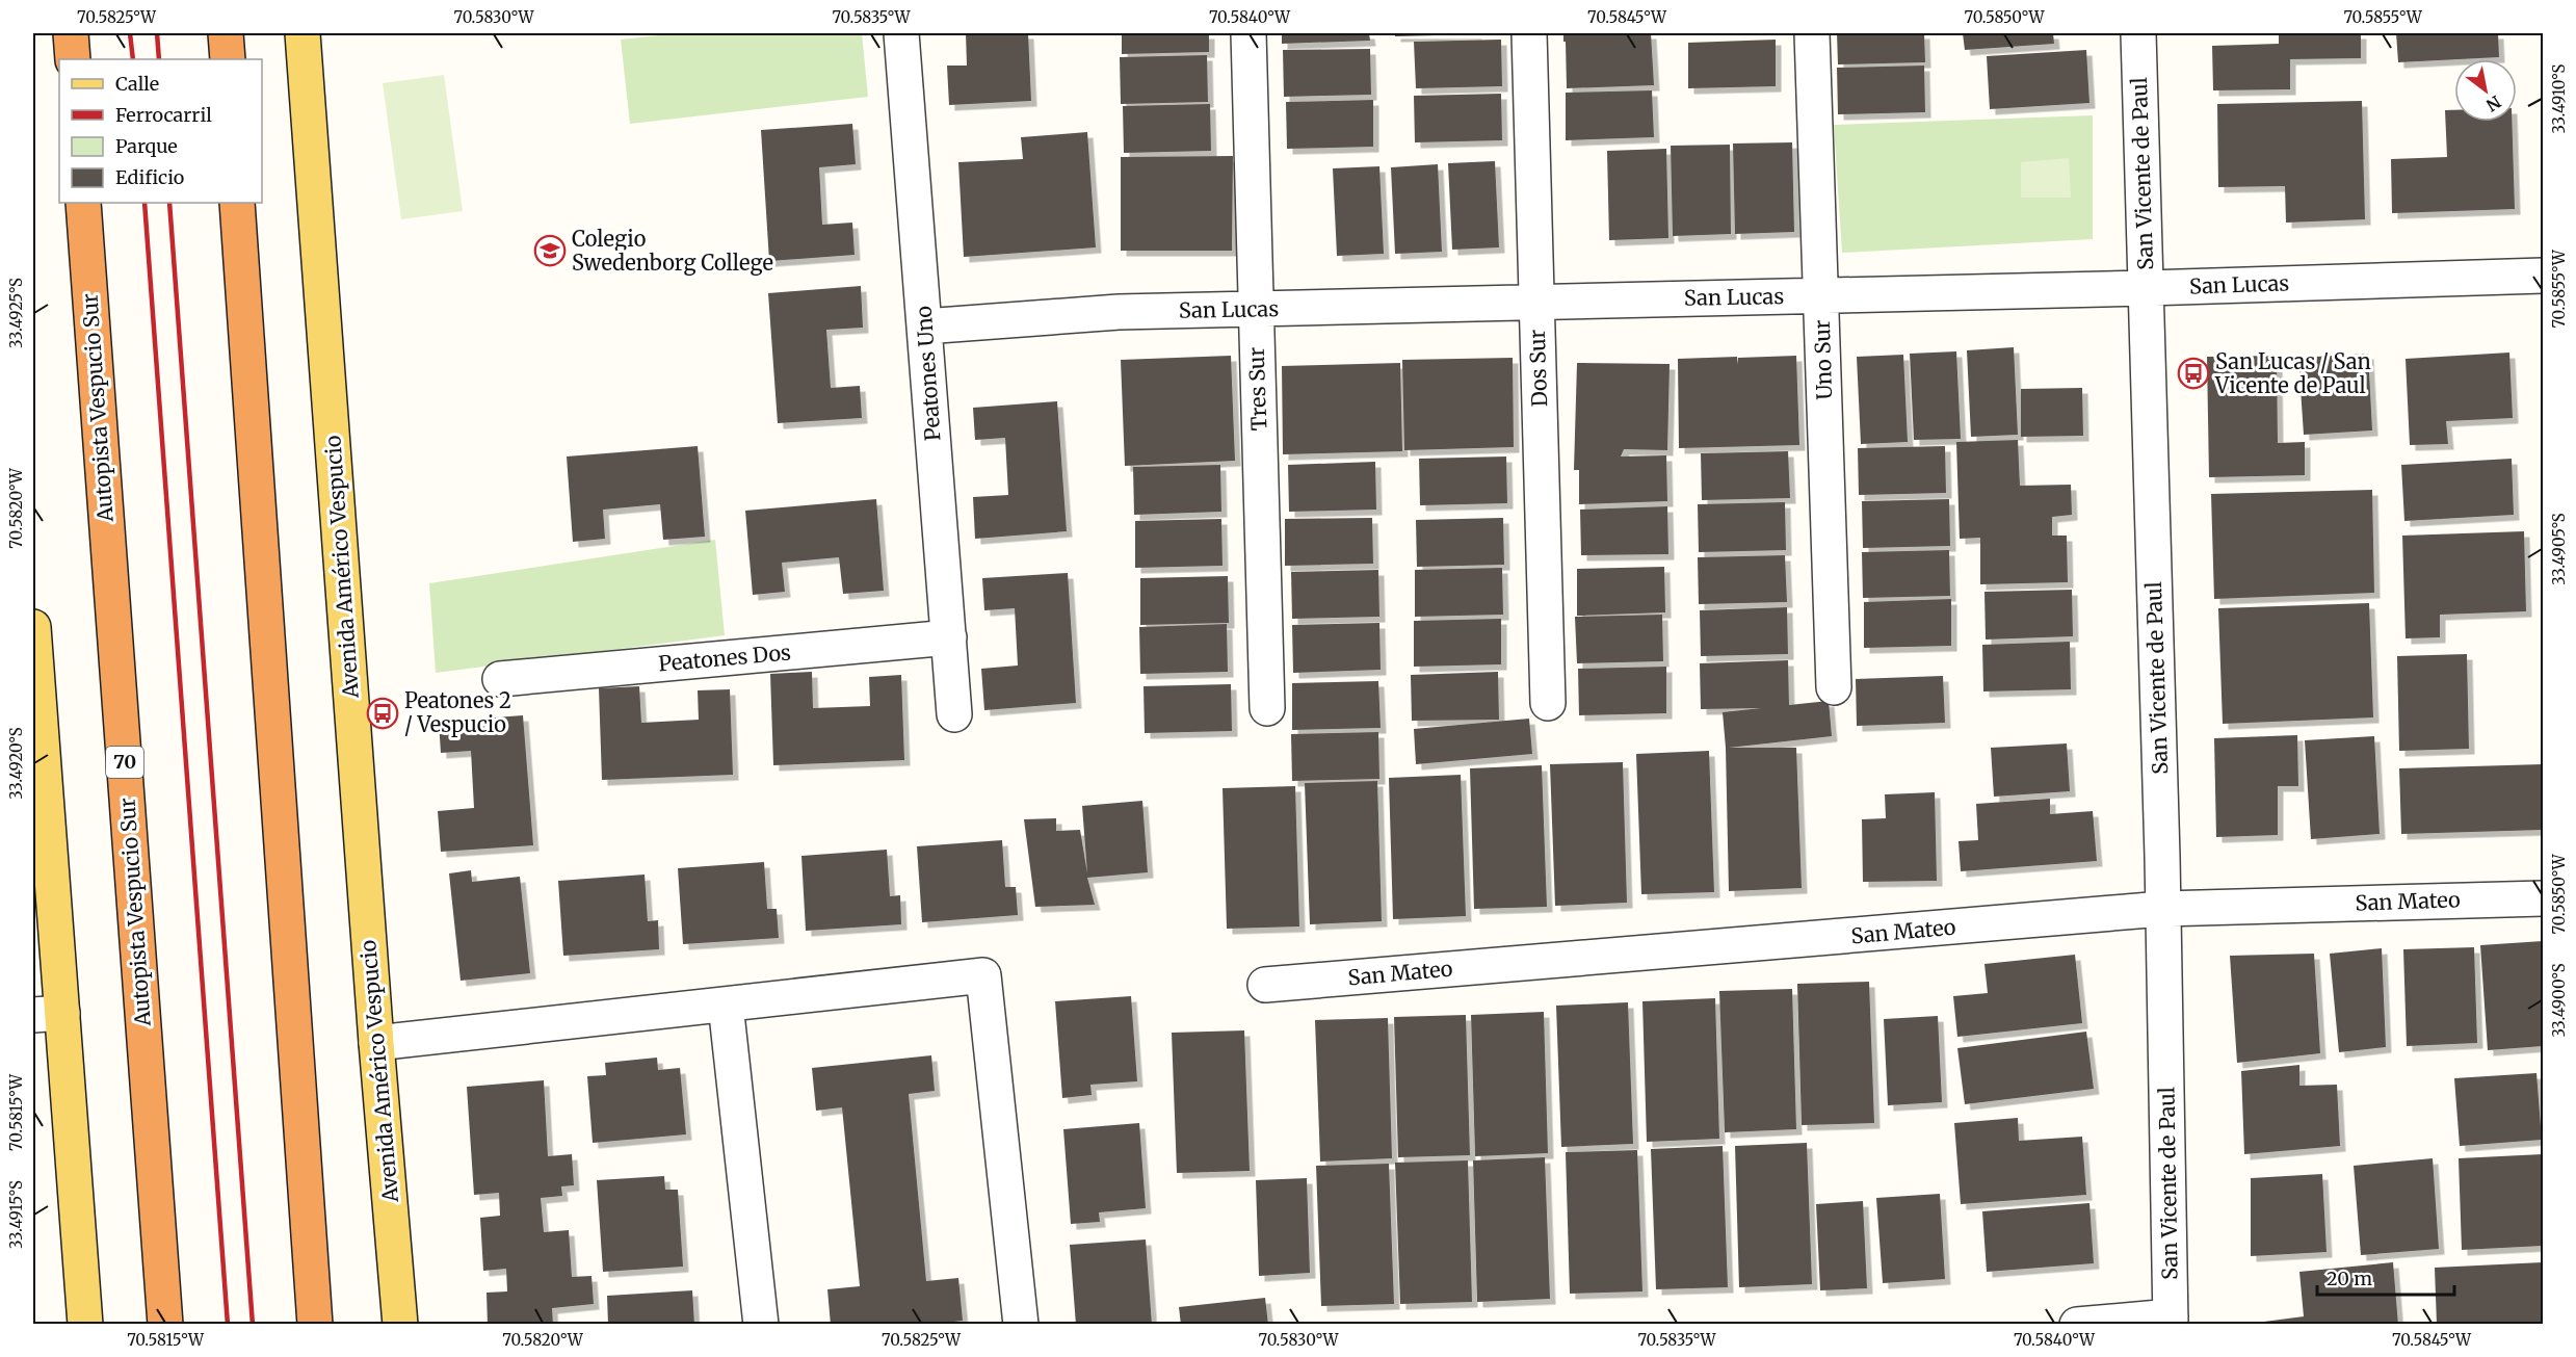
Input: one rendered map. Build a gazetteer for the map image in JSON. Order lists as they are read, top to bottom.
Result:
{
  "streets": {
    "highway": ["Autopista Vespucio Sur", "70"],
    "main road": ["Avenida Américo Vespucio"],
    "street": [
      "San Vicente de Paul",
      "San Lucas",
      "Uno Sur",
      "Dos Sur",
      "Peatones Uno",
      "Tres Sur",
      "Peatones Dos",
      "San Mateo"
    ]
  },
  "crossings": [
    ["San Vicente de Paul", "San Lucas"],
    ["San Vicente de Paul", "San Mateo"],
    ["San Lucas", "Uno Sur"],
    ["San Lucas", "Dos Sur"],
    ["San Lucas", "Peatones Uno"],
    ["San Lucas", "Tres Sur"],
    ["Peatones Uno", "Peatones Dos"]
  ],
  "places": {
    "school or university": ["Colegio Swedenborg College"],
    "bus stop": ["San Lucas / San Vicente de Paul", "Peatones 2 / Vespucio"]
  },
  "legend": [
    "Calle",
    "Ferrocarril",
    "Parque",
    "Edificio"
  ],
  "scale_bar": "20 m",
  "north": "bottom right",
  "coordinates": [
    "70.5825°W",
    "70.5830°W",
    "70.5835°W",
    "70.5840°W",
    "70.5845°W",
    "70.5850°W",
    "70.5855°W",
    "33.4910°S",
    "33.4925°S",
    "70.5820°W",
    "33.4905°S",
    "33.4920°S",
    "33.4900°S",
    "70.5815°W",
    "33.4915°S"
  ]
}
